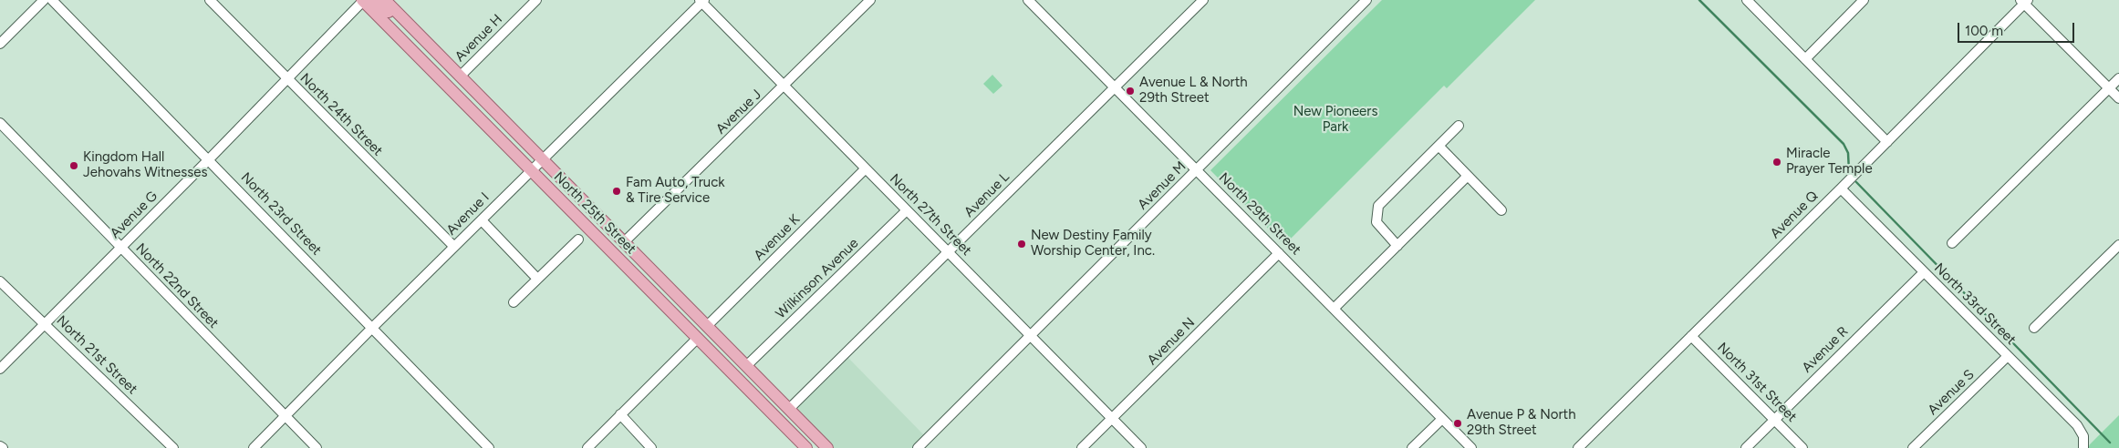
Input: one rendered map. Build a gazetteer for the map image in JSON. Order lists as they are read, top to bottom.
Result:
{
  "streets": {
    "main road": ["North 25th Street"],
    "street": [
      "Avenue H",
      "Avenue J",
      "North 24th Street",
      "Avenue M",
      "Avenue L",
      "North 23rd Street",
      "Avenue I",
      "North 29th Street",
      "Avenue G",
      "North 27th Street",
      "Avenue Q",
      "Avenue K",
      "Wilkinson Avenue",
      "North 22nd Street",
      "North 33rd Street",
      "Avenue N",
      "Avenue R",
      "North 21st Street",
      "North 31st Street",
      "Avenue S"
    ]
  },
  "crossings": [
    ["Avenue H", "North 25th Street"],
    ["Avenue J", "North 25th Street"],
    ["Avenue J", "North 27th Street"],
    ["North 24th Street", "Avenue I"],
    ["North 24th Street", "Avenue G"],
    ["Avenue M", "North 29th Street"],
    ["Avenue M", "North 27th Street"],
    ["Avenue L", "North 25th Street"],
    ["Avenue L", "North 29th Street"],
    ["Avenue L", "North 27th Street"],
    ["North 25th Street", "Avenue I"],
    ["North 25th Street", "Avenue G"],
    ["North 25th Street", "Avenue K"],
    ["North 25th Street", "Wilkinson Avenue"],
    ["North 23rd Street", "Avenue I"],
    ["North 23rd Street", "Avenue G"],
    ["Avenue I", "North 27th Street"],
    ["Avenue I", "North 22nd Street"],
    ["North 29th Street", "Avenue N"],
    ["Avenue G", "North 22nd Street"],
    ["Avenue G", "North 21st Street"],
    ["North 27th Street", "Avenue K"],
    ["North 27th Street", "Wilkinson Avenue"],
    ["North 27th Street", "Avenue N"],
    ["Avenue Q", "North 33rd Street"],
    ["Avenue Q", "North 31st Street"],
    ["North 33rd Street", "Avenue R"],
    ["North 33rd Street", "Avenue S"],
    ["Avenue R", "North 31st Street"]
  ],
  "parks": ["New Pioneers Park"],
  "places": [
    "Avenue L & North 29th Street",
    "Miracle Prayer Temple",
    "Kingdom Hall Jehovahs Witnesses",
    "Fam Auto, Truck & Tire Service",
    "New Destiny Family Worship Center, Inc.",
    "Avenue P & North 29th Street"
  ],
  "scale_bar": "100 m"
}
